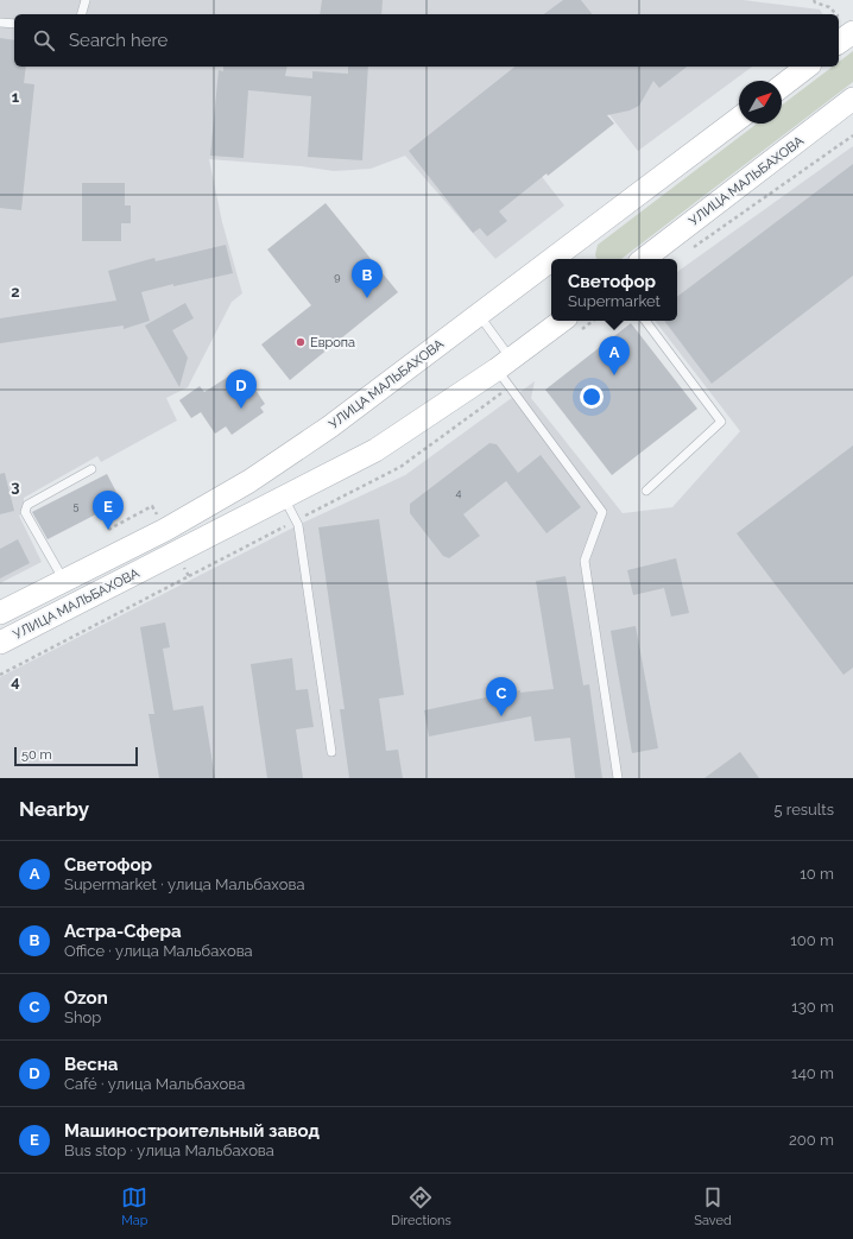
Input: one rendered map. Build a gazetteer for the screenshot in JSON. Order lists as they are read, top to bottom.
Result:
{
  "streets": {
    "main road": ["УЛИЦА МАЛЬБАХОВА"]
  },
  "places": ["Европа"],
  "house_numbers": ["9", "4", "5"],
  "scale_bar": "50 m",
  "north": "top right",
  "page": {
    "search": "Search here",
    "popup": ["Светофор", "Supermarket"],
    "pins": [
      "B",
      "A",
      "D",
      "E",
      "C"
    ],
    "scale": "50 m",
    "heading": ["Nearby", "5 results"],
    "list": [
      {
        "mark": "A",
        "name": "Светофор",
        "note": "Supermarket · улица Мальбахова",
        "value": "10 m"
      },
      {
        "mark": "B",
        "name": "Астра-Сфера",
        "note": "Office · улица Мальбахова",
        "value": "100 m"
      },
      {
        "mark": "C",
        "name": "Ozon",
        "note": "Shop",
        "value": "130 m"
      },
      {
        "mark": "D",
        "name": "Весна",
        "note": "Café · улица Мальбахова",
        "value": "140 m"
      },
      {
        "mark": "E",
        "name": "Машиностроительный завод",
        "note": "Bus stop · улица Мальбахова",
        "value": "200 m"
      }
    ],
    "nav": ["Map", "Directions", "Saved"]
  },
  "grid": {
    "rows": [
      "1",
      "2",
      "3",
      "4"
    ]
  }
}
